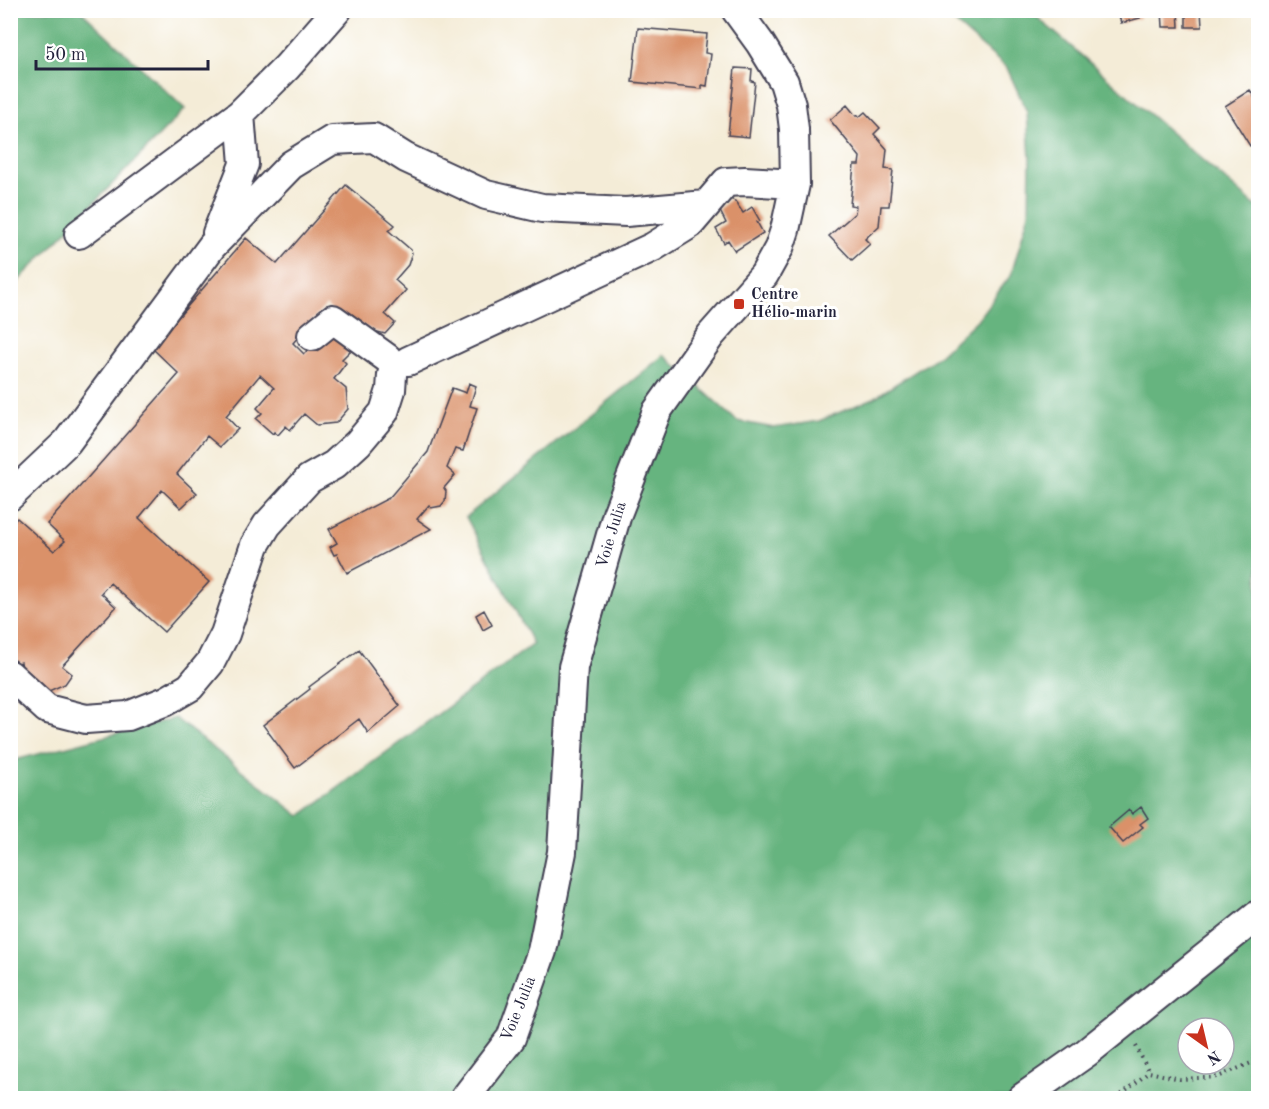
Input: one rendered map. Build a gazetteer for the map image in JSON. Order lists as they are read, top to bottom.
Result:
{
  "streets": {
    "street": ["Voie Julia"]
  },
  "places": {
    "transit": ["Centre Hélio-marin"]
  },
  "scale_bar": "50 m",
  "north": "bottom right"
}
